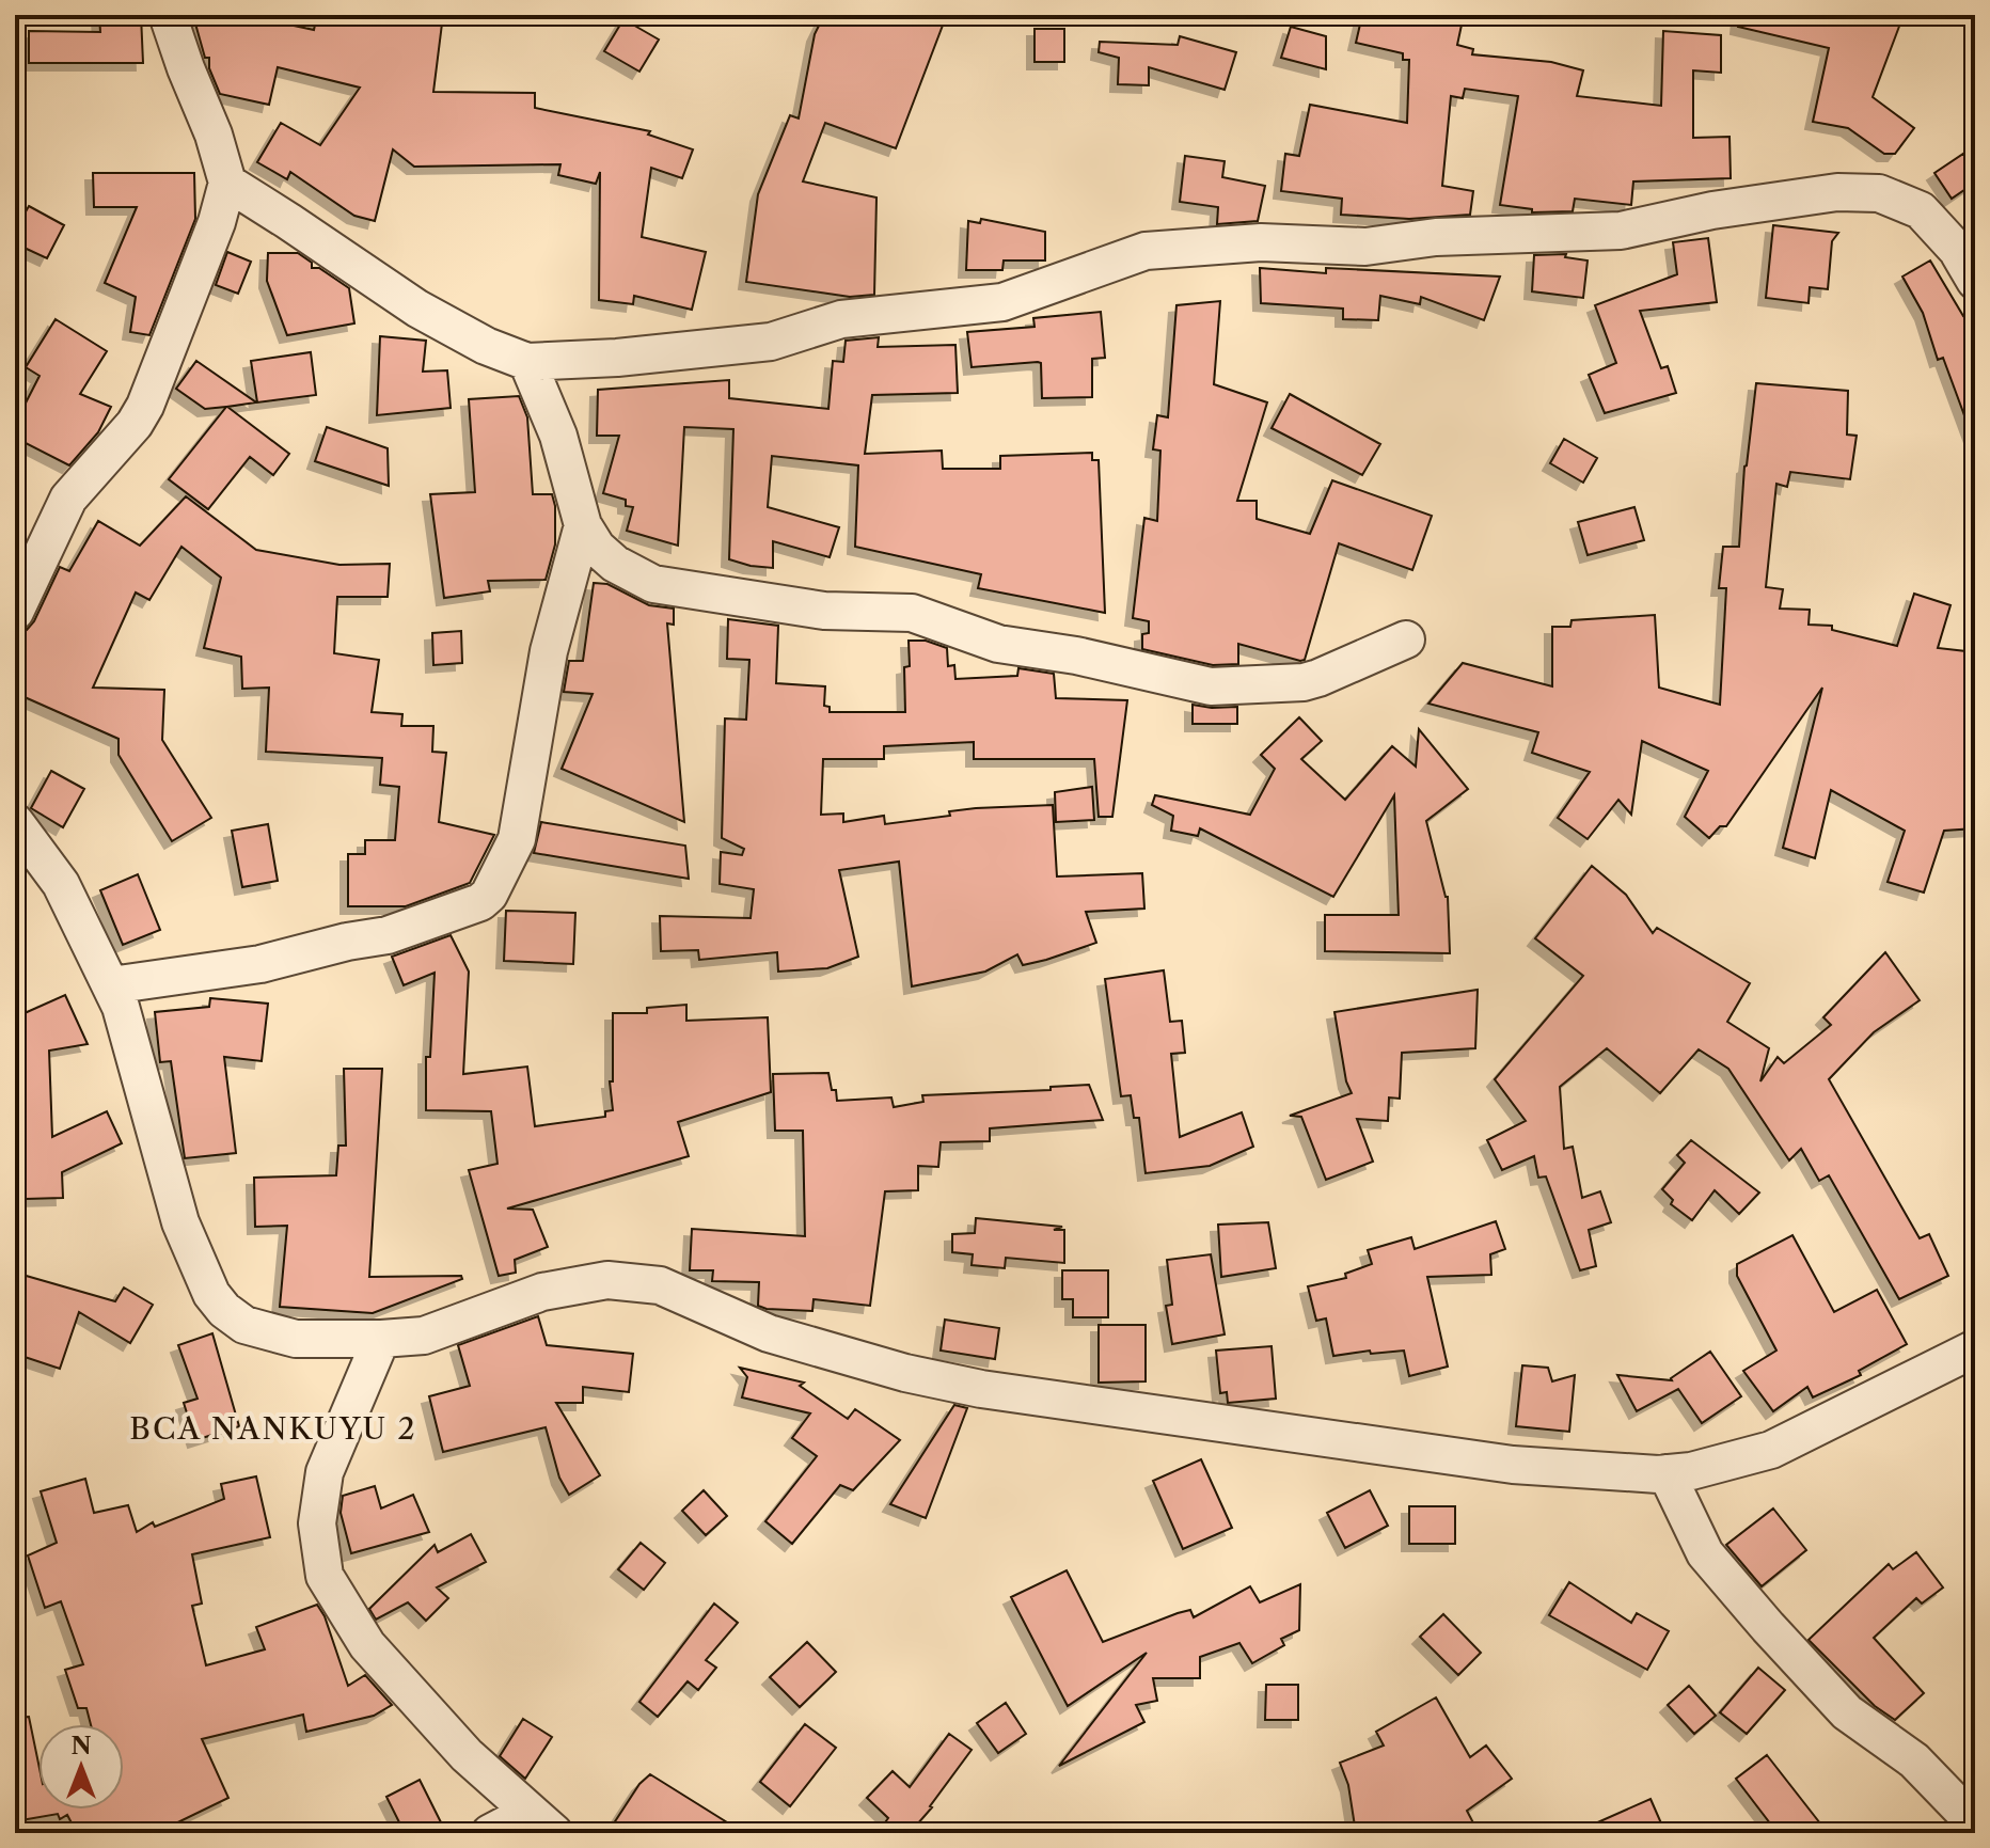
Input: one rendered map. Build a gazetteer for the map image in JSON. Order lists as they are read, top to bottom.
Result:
{
  "districts": ["BCA NANKUYU 2"],
  "north": "top"
}
